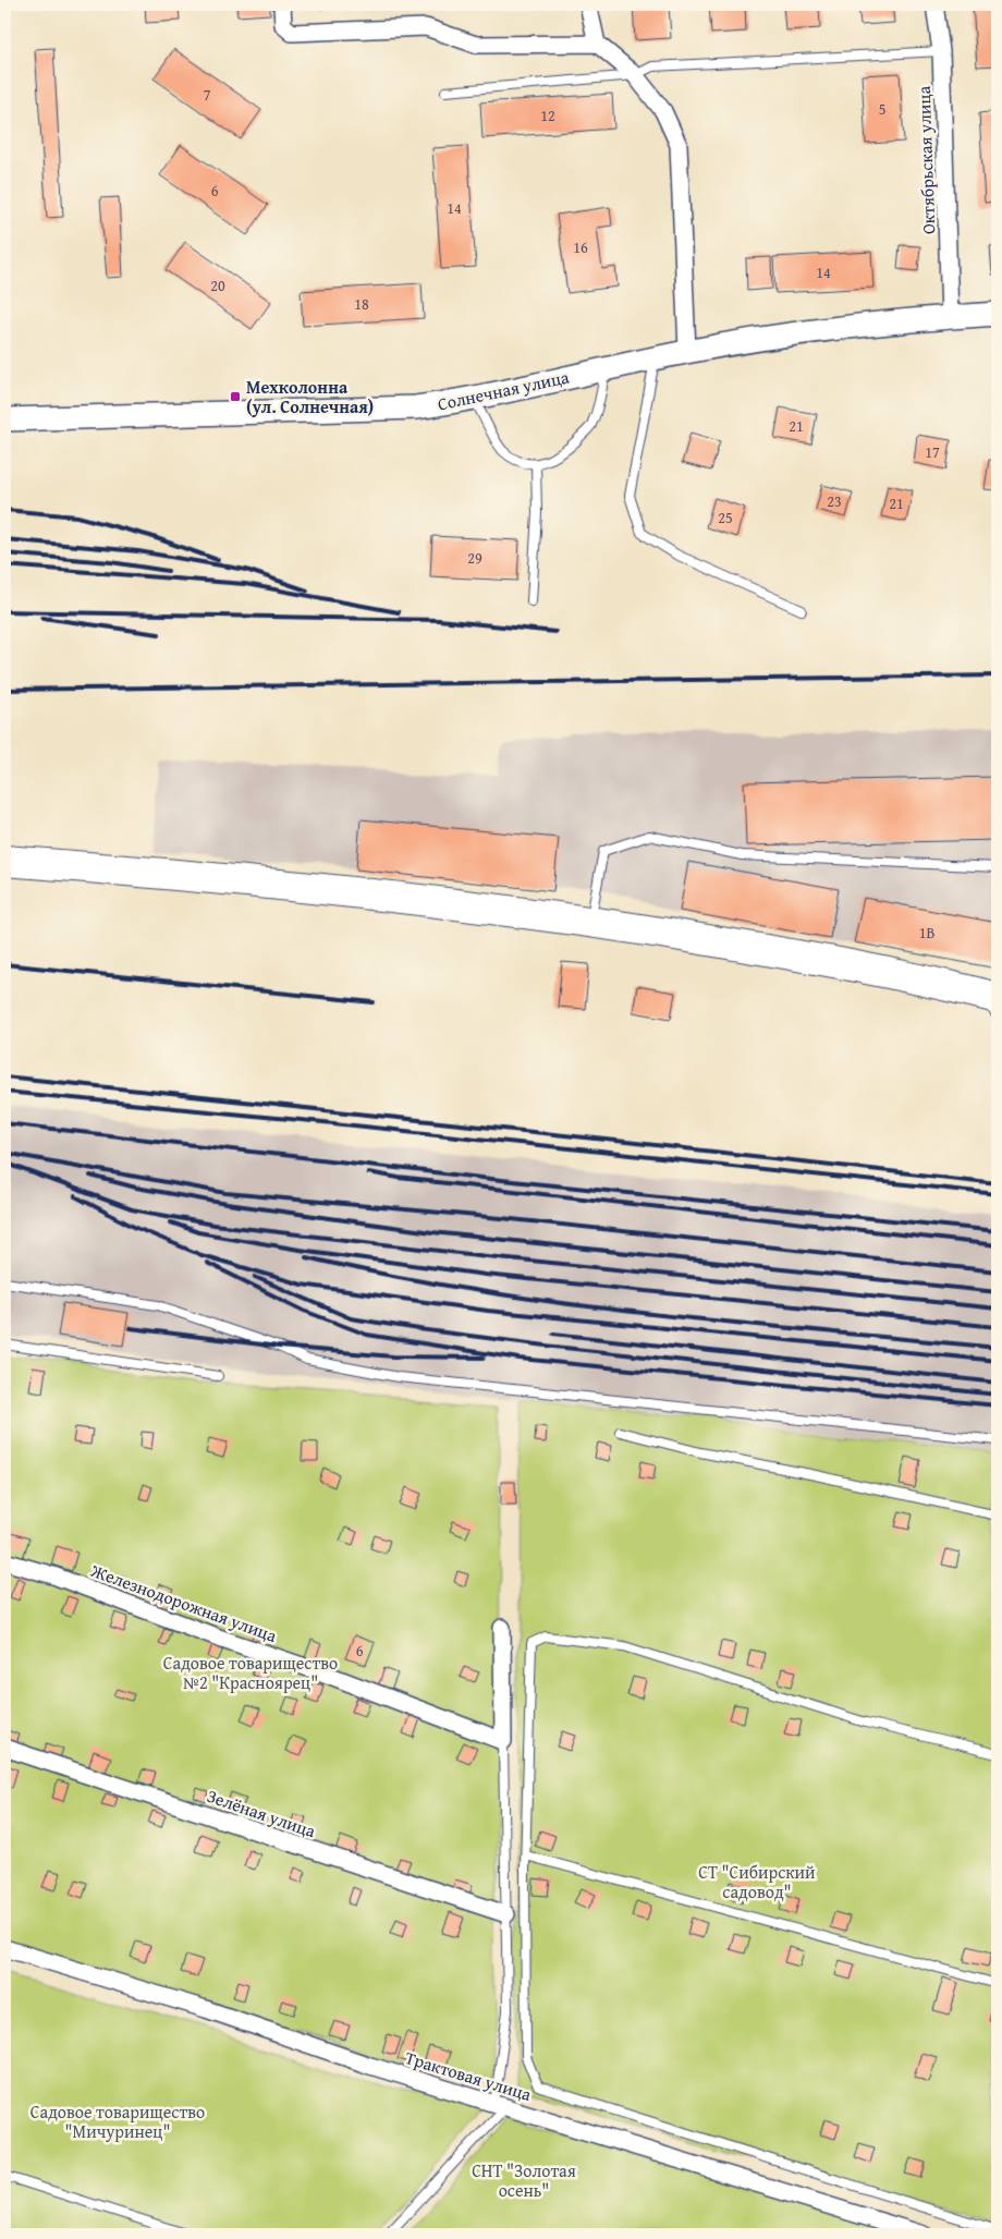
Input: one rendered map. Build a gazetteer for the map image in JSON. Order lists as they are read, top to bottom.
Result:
{
  "streets": {
    "street": [
      "Октябрьская улица",
      "Солнечная улица",
      "Железнодорожная улица",
      "Зелёная улица",
      "Трактовая улица"
    ]
  },
  "crossings": [
    ["Октябрьская улица", "Солнечная улица"]
  ],
  "parks": [
    "Садовое товарищество №2 \"Красноярец\"",
    "СТ \"Сибирский садовод\"",
    "Садовое товарищество \"Мичуринец\"",
    "СНТ \"Золотая осень\""
  ],
  "places": {
    "transit": ["Мехколонна (ул. Солнечная)"]
  },
  "house_numbers": [
    "7",
    "5",
    "12",
    "6",
    "14",
    "16",
    "14",
    "20",
    "18",
    "21",
    "17",
    "23",
    "21",
    "25",
    "29",
    "1В",
    "6"
  ]
}
